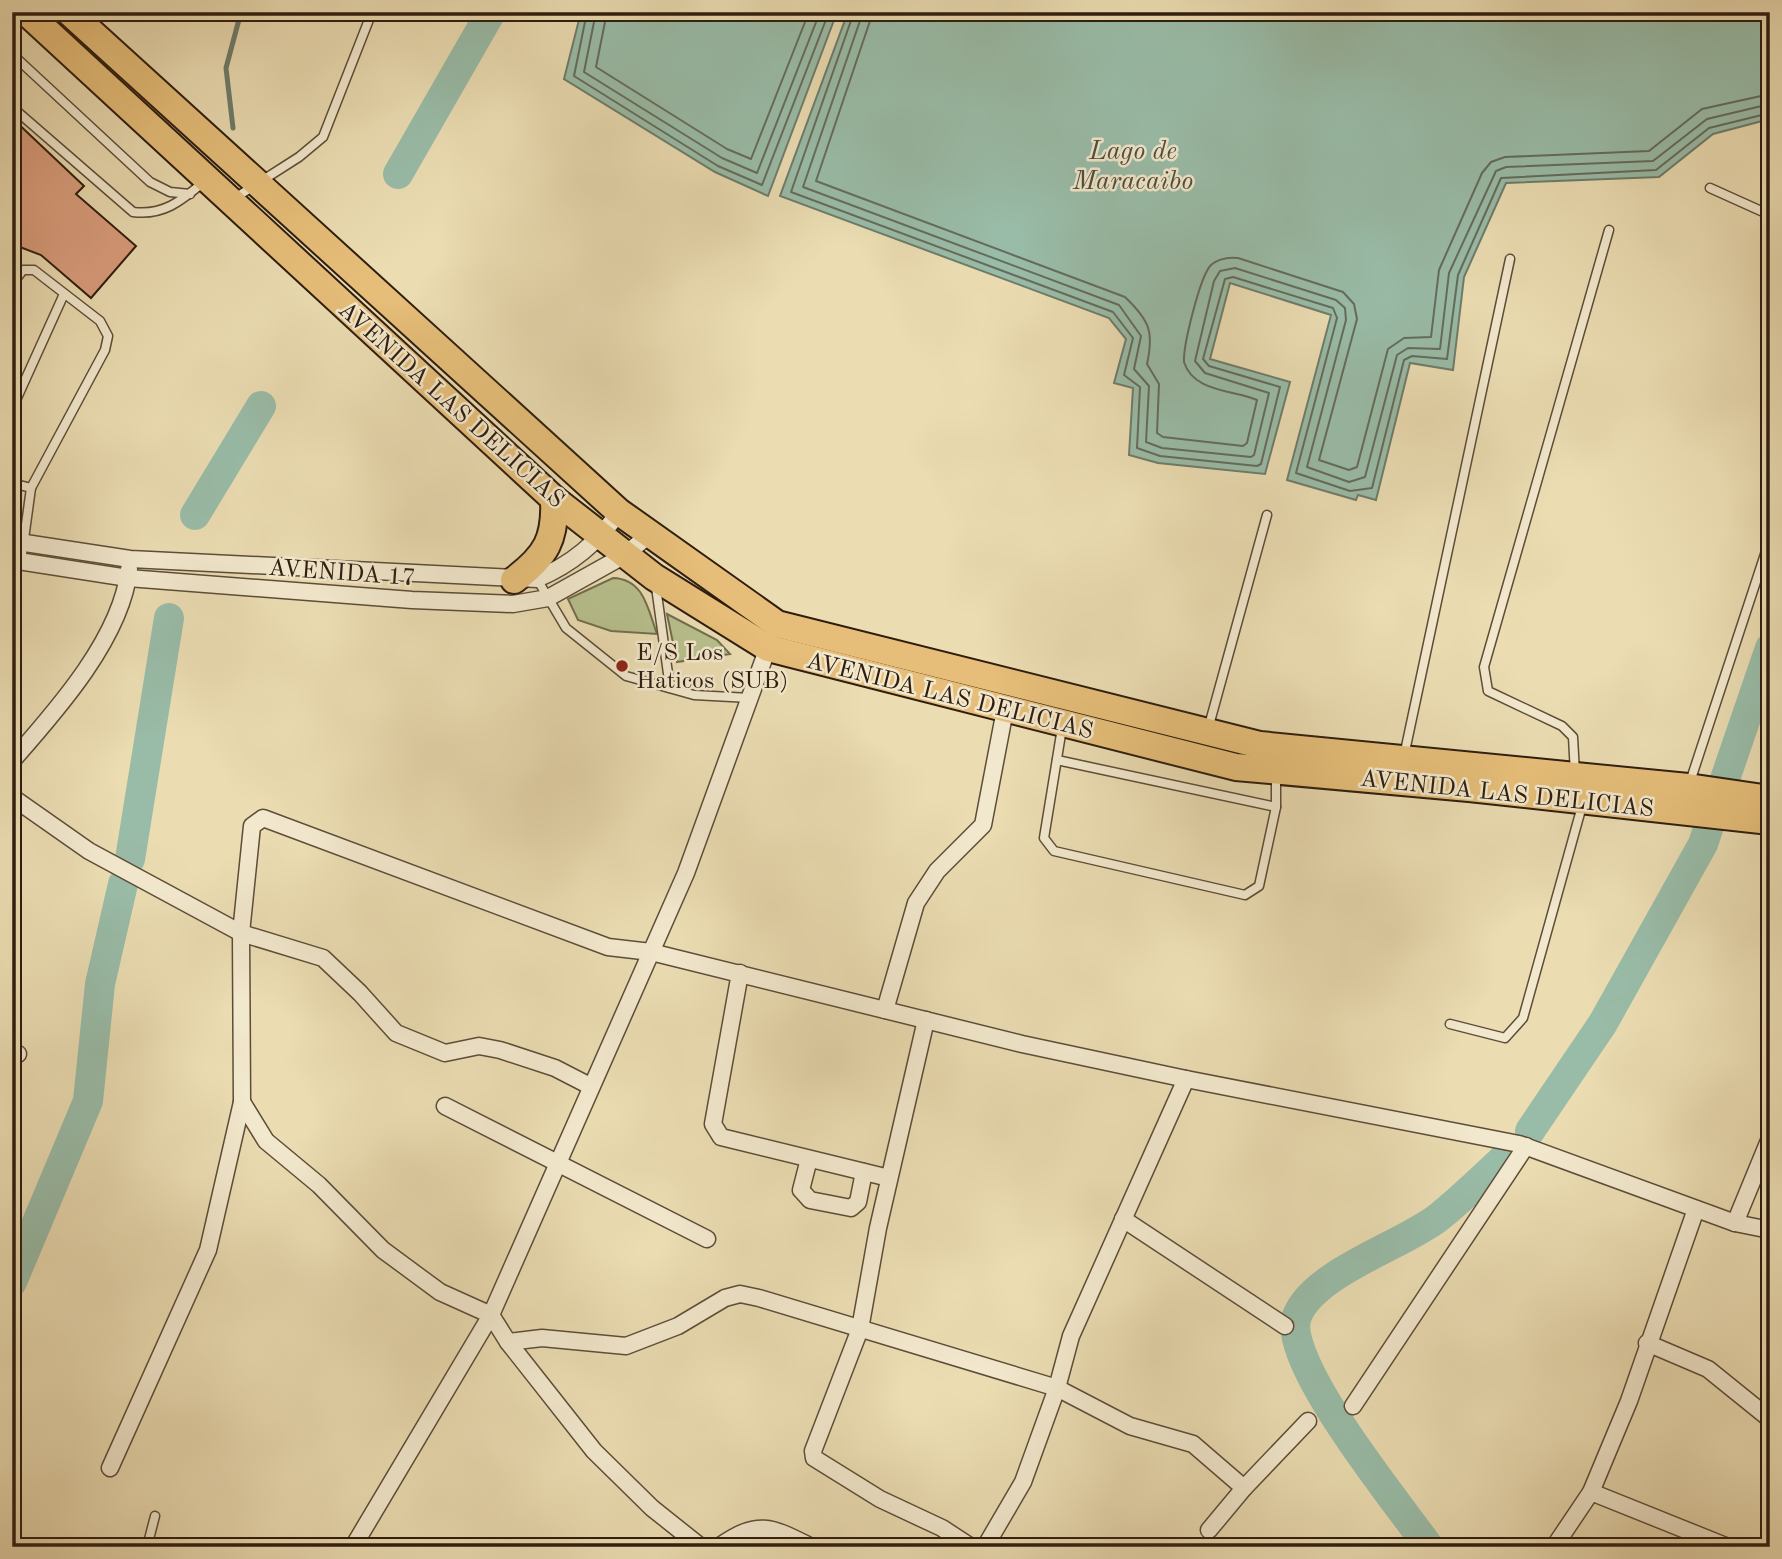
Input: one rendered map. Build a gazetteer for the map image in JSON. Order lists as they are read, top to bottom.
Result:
{
  "streets": {
    "main road": ["AVENIDA LAS DELICIAS"],
    "street": ["AVENIDA 17"]
  },
  "crossings": [
    ["AVENIDA LAS DELICIAS", "AVENIDA 17"]
  ],
  "water": ["Lago de Maracaibo"],
  "places": ["E/S Los Haticos (SUB)"]
}
